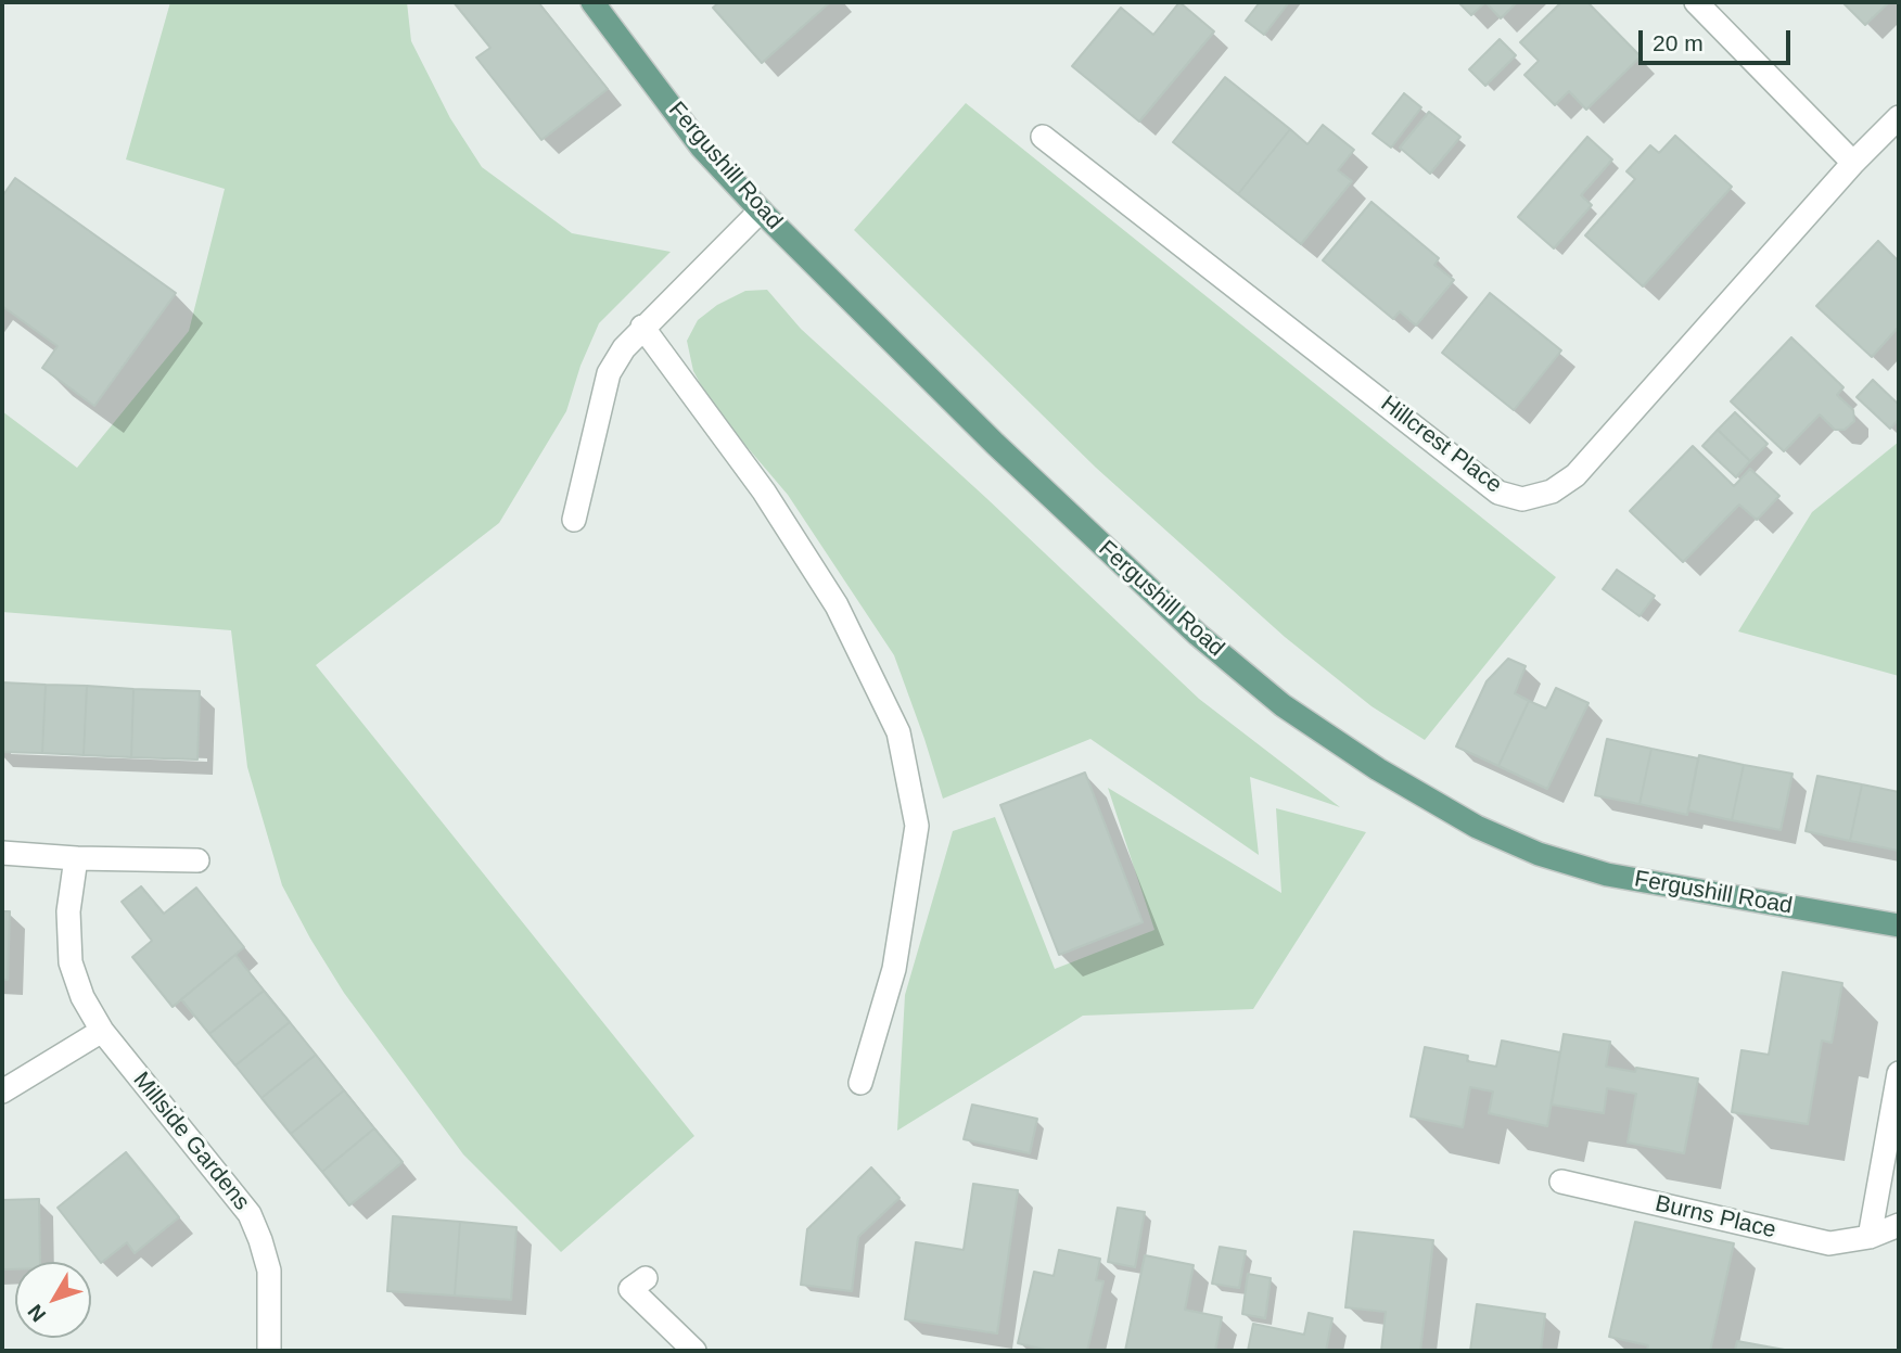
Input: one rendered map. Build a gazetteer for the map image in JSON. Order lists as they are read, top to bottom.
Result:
{
  "streets": {
    "main road": ["Fergushill Road"],
    "street": ["Hillcrest Place", "Millside Gardens", "Burns Place"]
  },
  "scale_bar": "20 m",
  "north": "bottom left"
}
